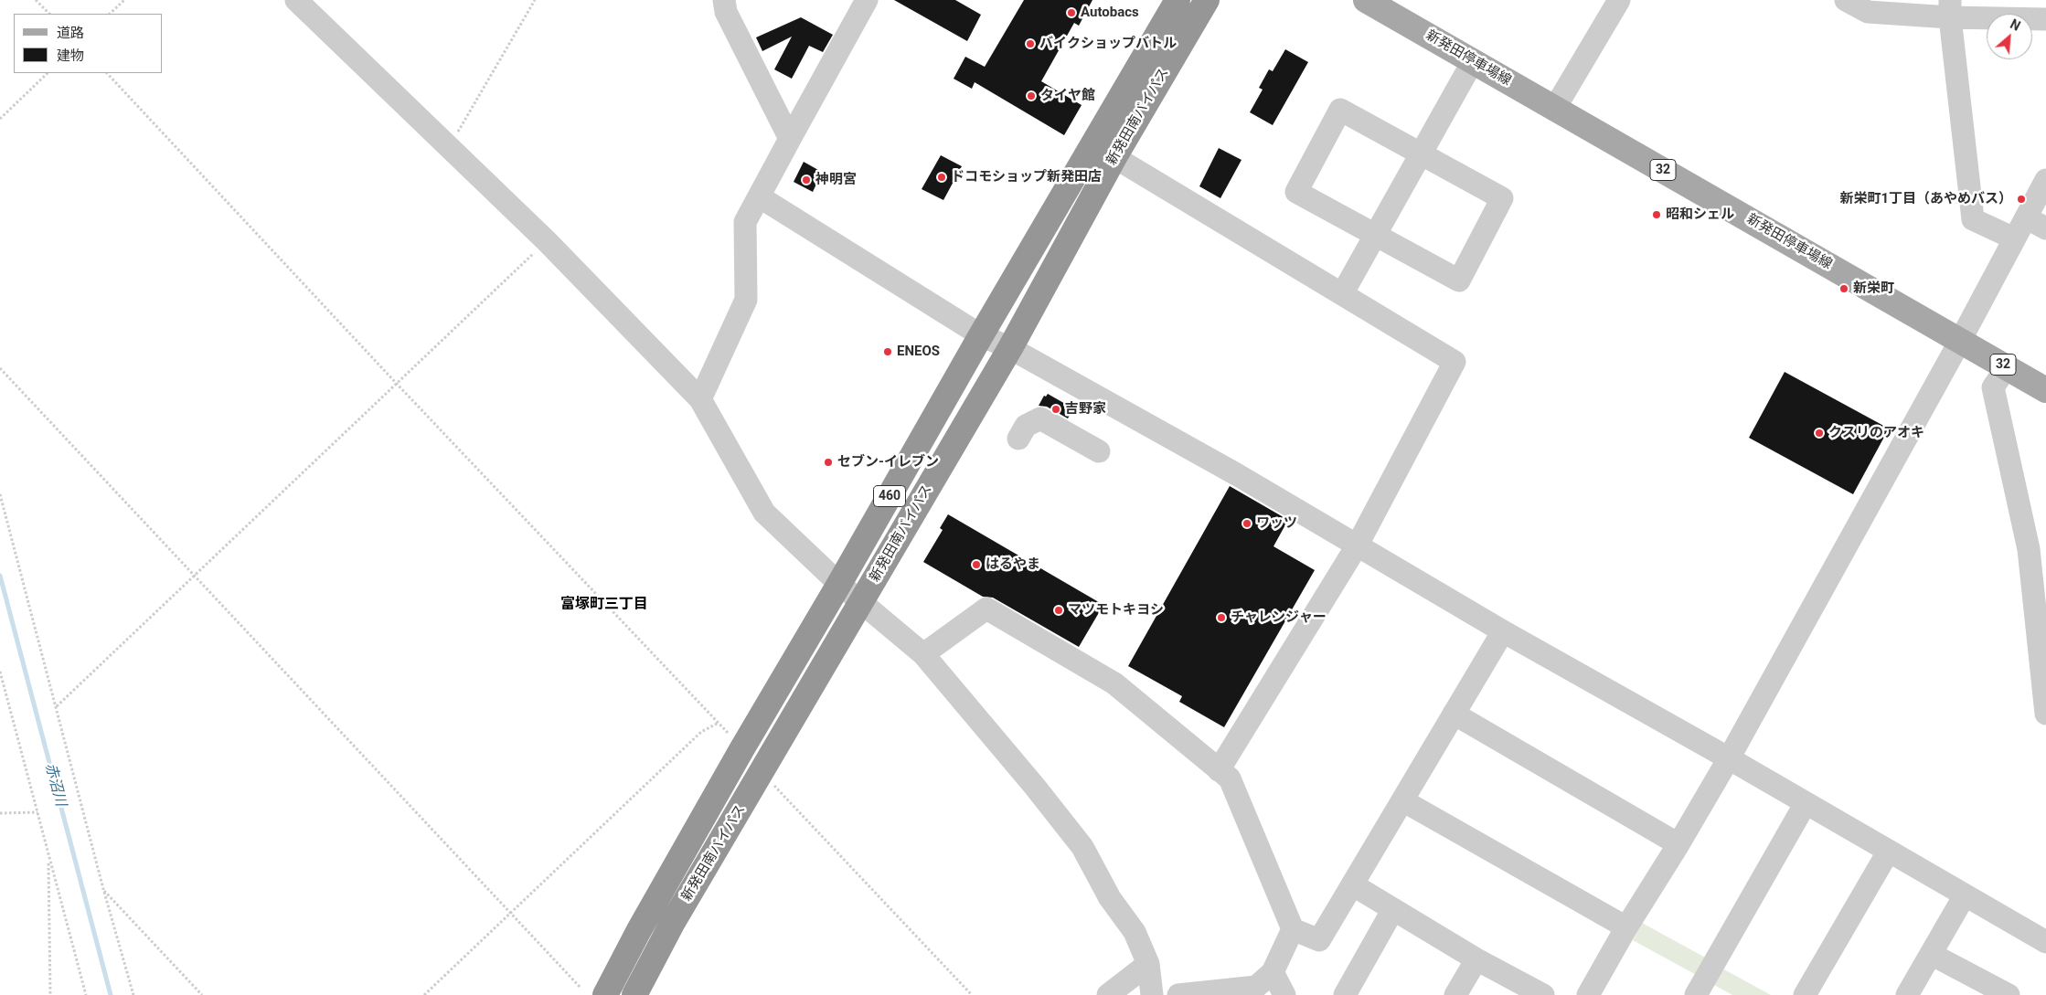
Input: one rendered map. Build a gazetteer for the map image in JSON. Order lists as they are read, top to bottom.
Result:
{
  "streets": {
    "highway": ["新発田南バイパス", "460"],
    "main road": ["新発田停車場線", "32"]
  },
  "districts": ["富塚町三丁目"],
  "water": ["赤沼川"],
  "places": [
    "Autobacs",
    "バイクショップバトル",
    "タイヤ館",
    "ドコモショップ新発田店",
    "神明宮",
    "新栄町1丁目（あやめバス）",
    "昭和シェル",
    "新栄町",
    "ENEOS",
    "吉野家",
    "クスリのアオキ",
    "セブン-イレブン",
    "ワッツ",
    "はるやま",
    "マツモトキヨシ",
    "チャレンジャー"
  ],
  "legend": ["道路", "建物"],
  "north": "top right"
}
